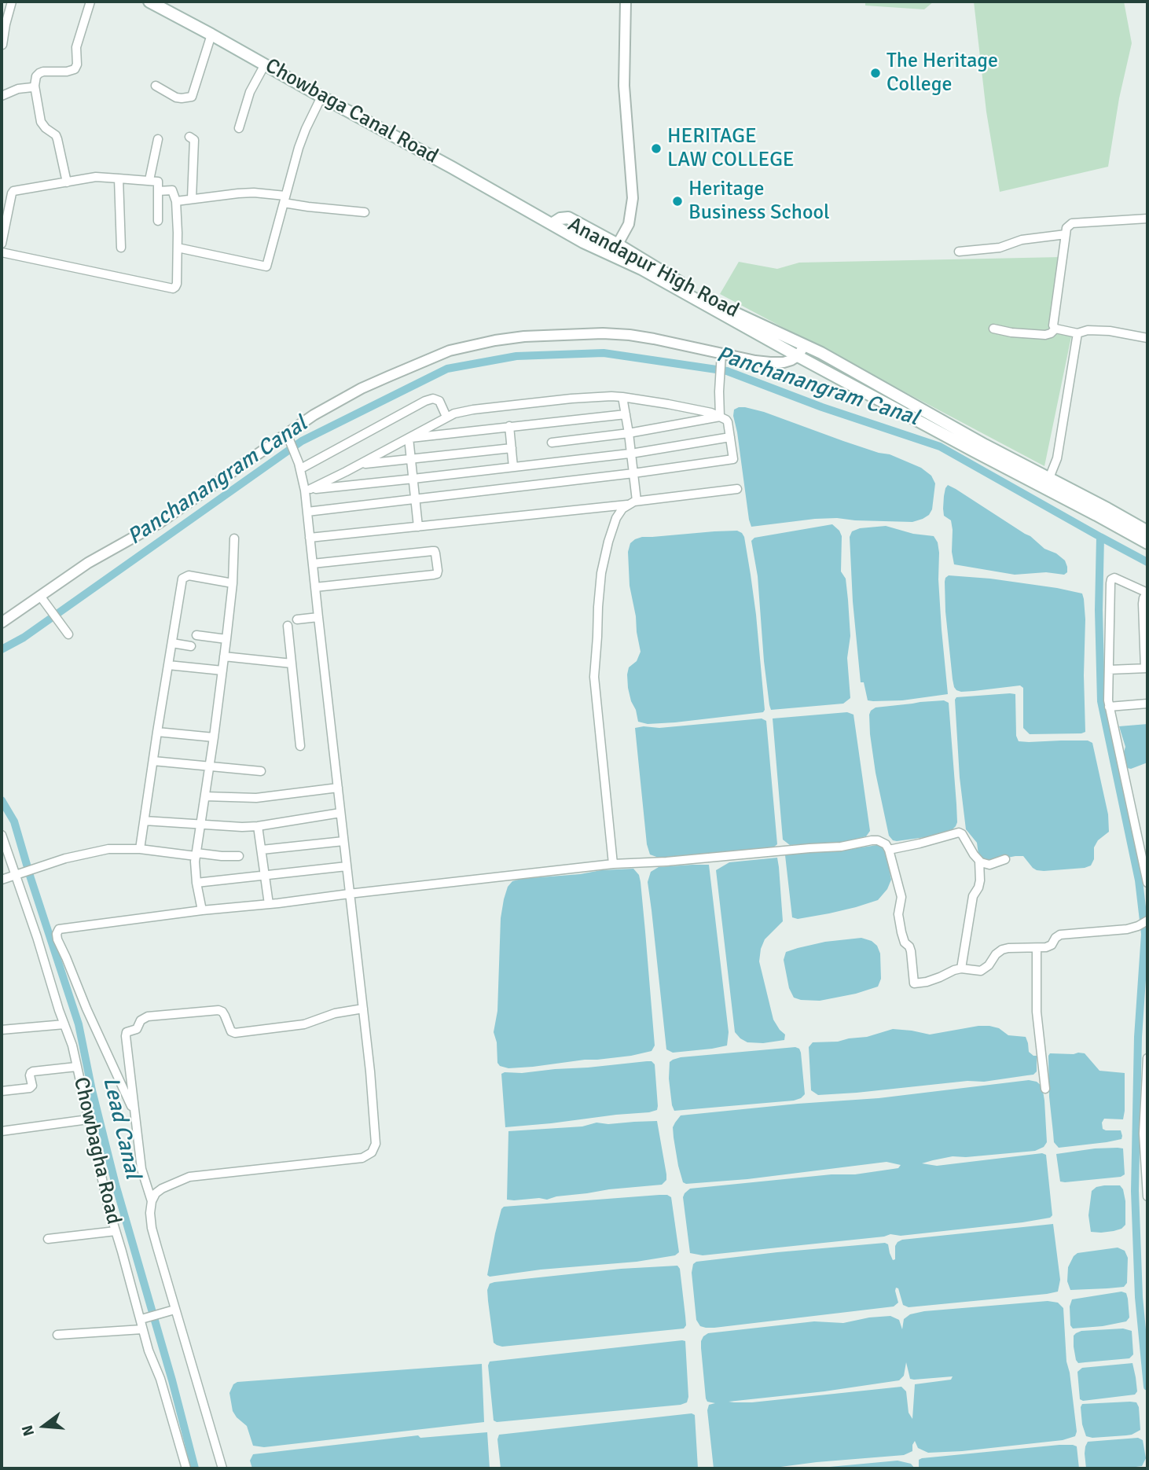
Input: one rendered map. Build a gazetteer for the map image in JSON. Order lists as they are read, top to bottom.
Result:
{
  "streets": {
    "main road": ["Chowbaga Canal Road", "Anandapur High Road"],
    "street": ["Chowbagha Road"]
  },
  "crossings": [
    ["Chowbaga Canal Road", "Anandapur High Road"]
  ],
  "water": ["Panchanangram Canal", "Lead Canal"],
  "places": ["The Heritage College", "HERITAGE LAW COLLEGE", "Heritage Business School"],
  "north": "left"
}
